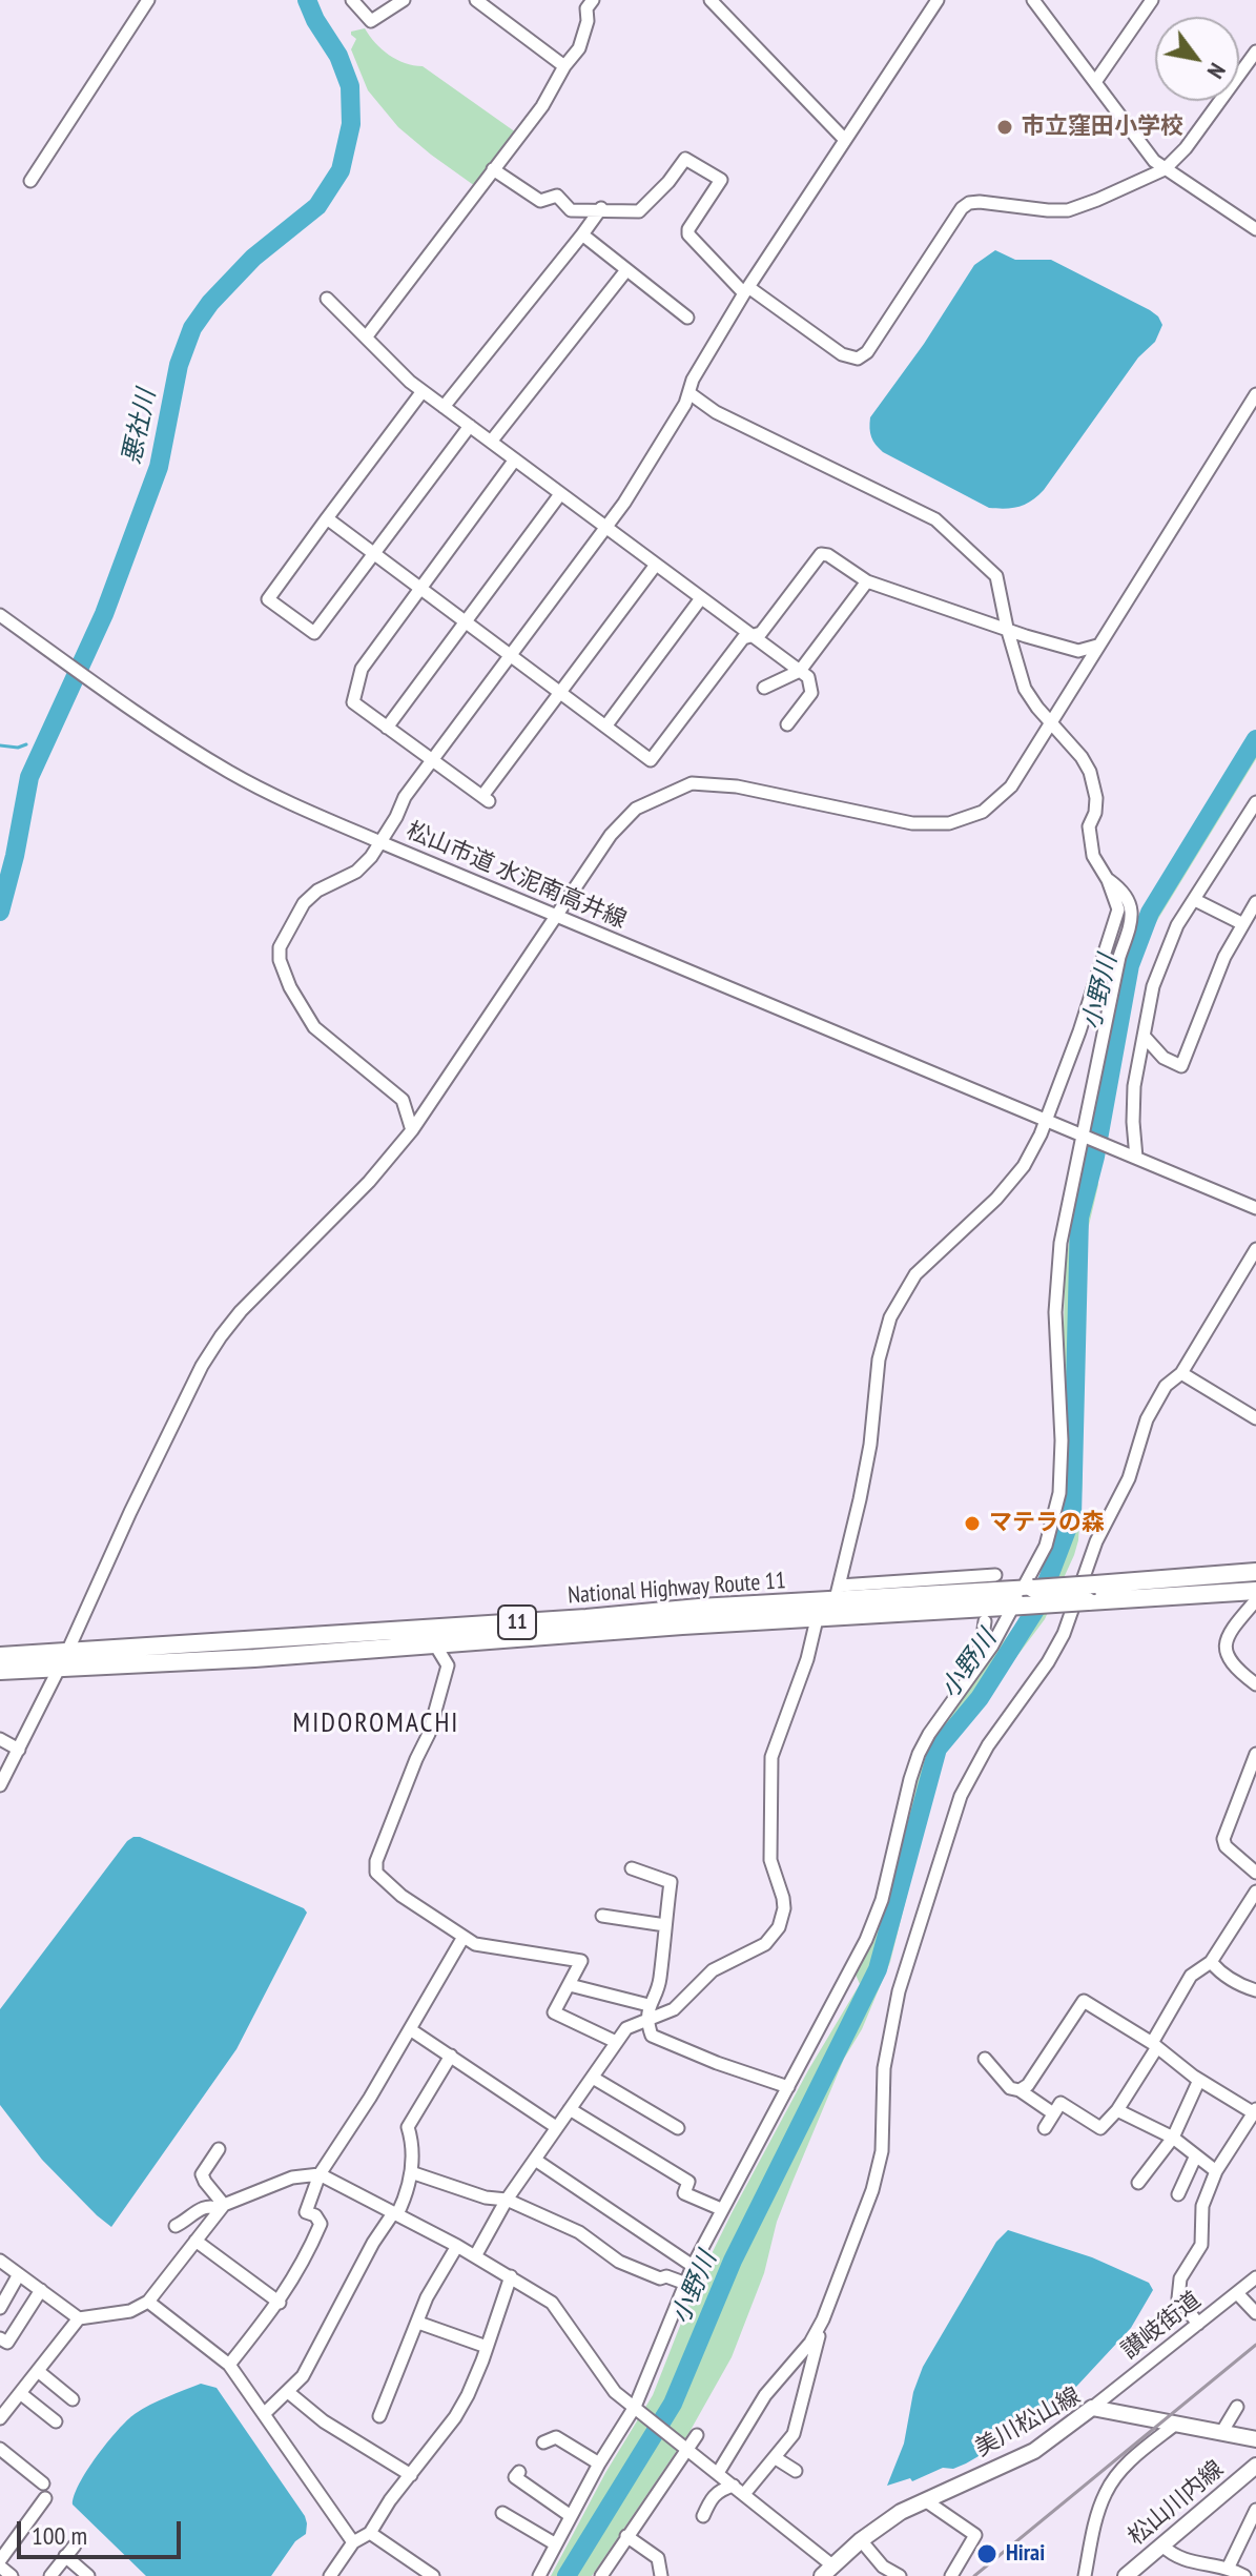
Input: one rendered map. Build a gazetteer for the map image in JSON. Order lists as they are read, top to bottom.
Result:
{
  "streets": {
    "highway": ["National Highway Route 11", "11"],
    "main road": ["美川松山線", "松山川内線"],
    "street": ["松山市道 水泥南高井線", "讃岐街道"]
  },
  "crossings": [
    ["讃岐街道", "美川松山線"]
  ],
  "districts": ["MIDOROMACHI"],
  "water": ["悪社川", "小野川"],
  "places": ["市立窪田小学校", "マテラの森", "Hirai"],
  "scale_bar": "100 m",
  "north": "bottom right"
}
